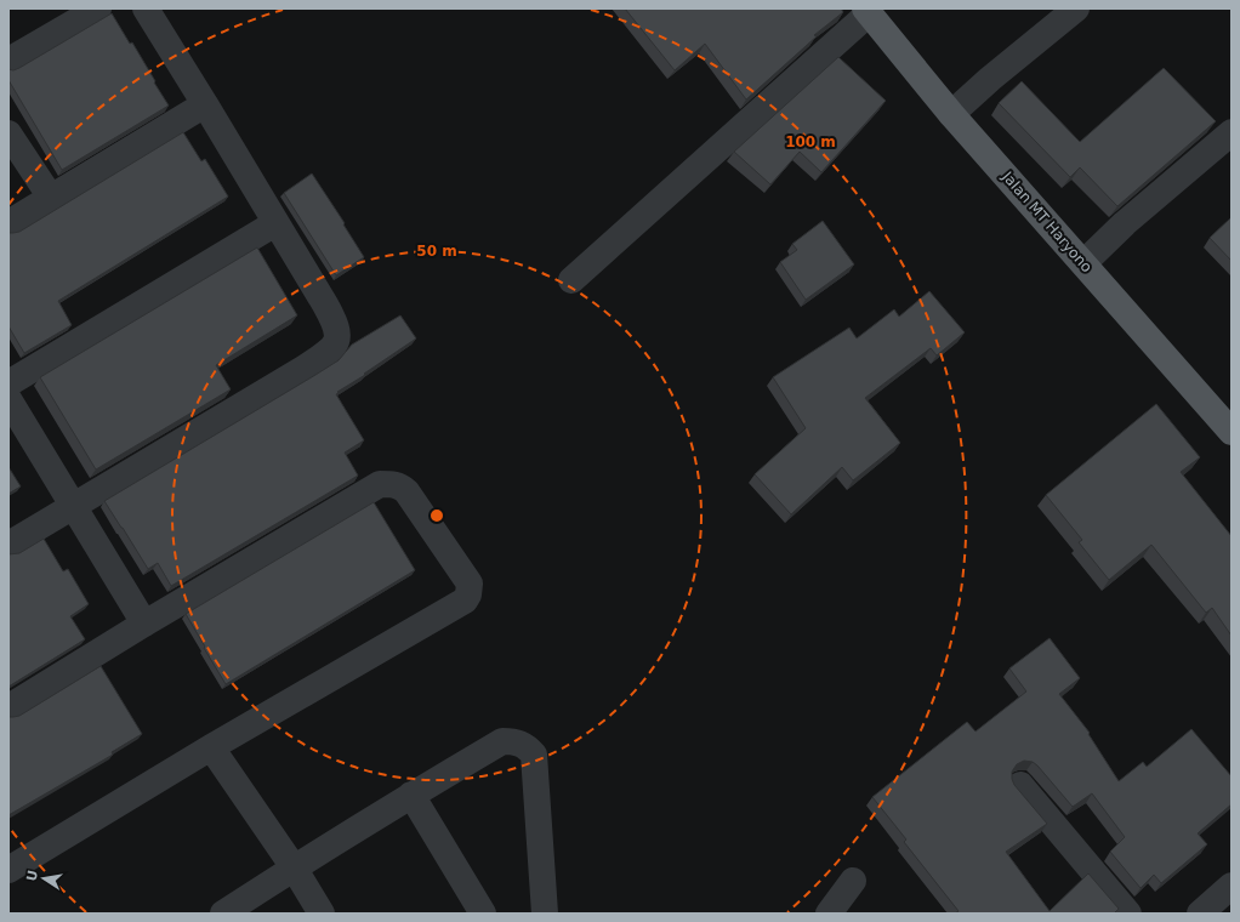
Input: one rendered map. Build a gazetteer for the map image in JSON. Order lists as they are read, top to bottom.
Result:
{
  "streets": {
    "main road": ["Jalan MT Haryono"]
  },
  "north": "left",
  "rings": ["100 m", "50 m"]
}
